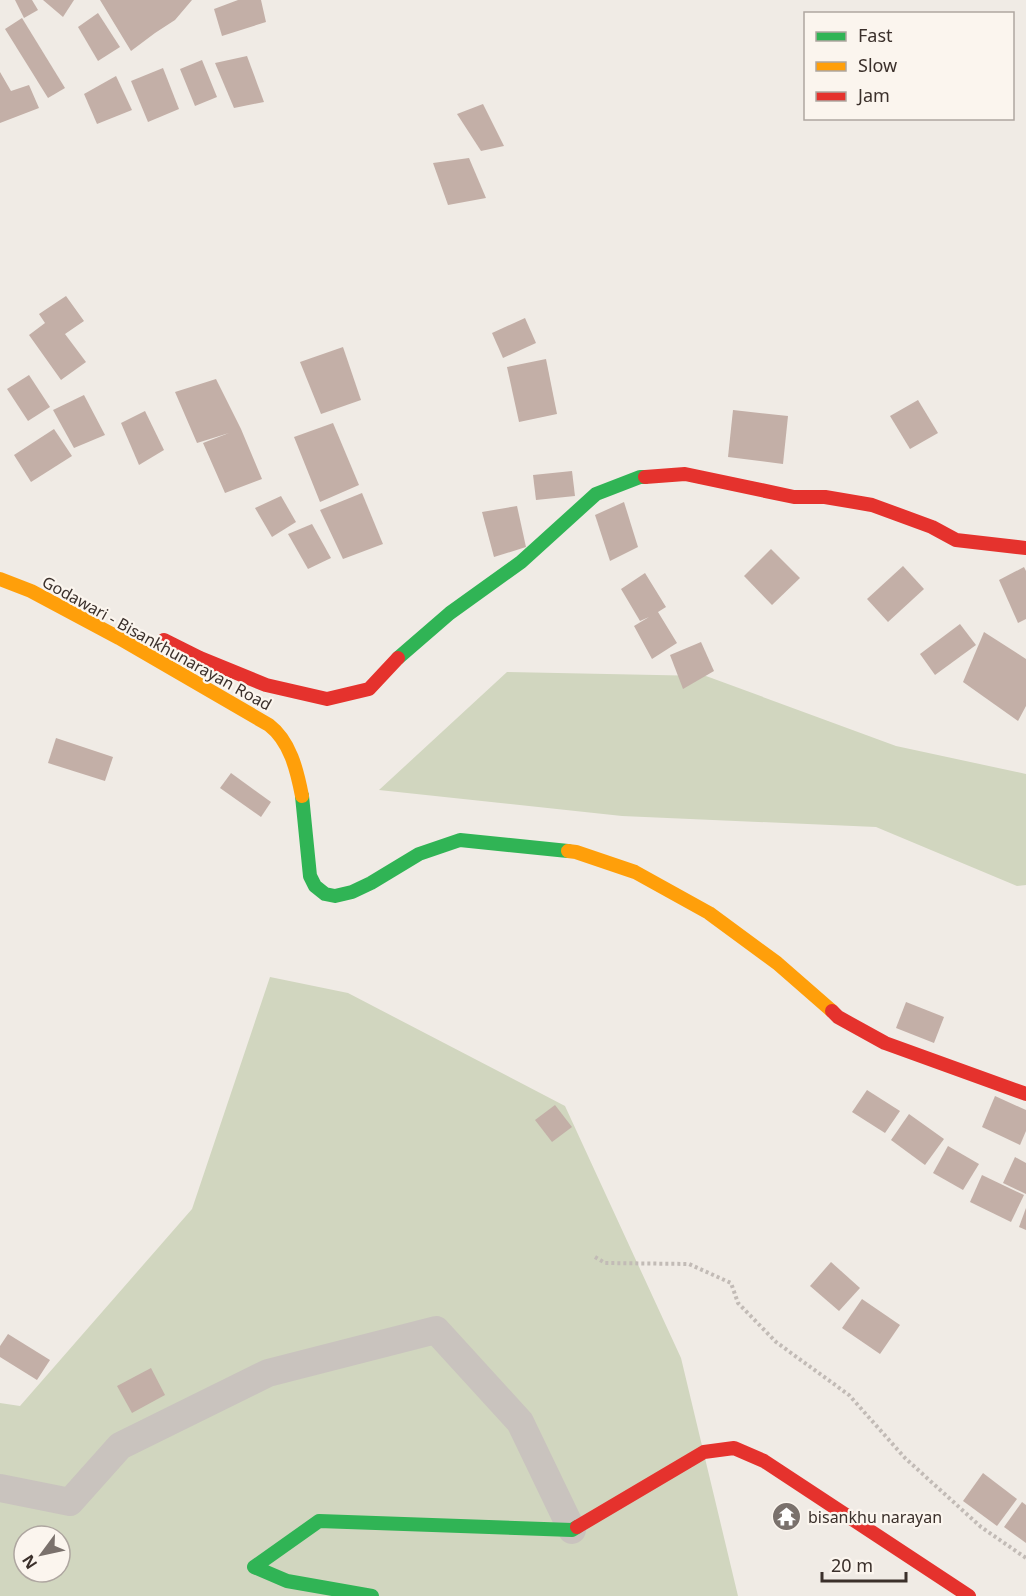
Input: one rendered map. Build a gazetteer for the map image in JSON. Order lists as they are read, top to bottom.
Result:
{
  "streets": {
    "street": ["Godawari - Bisankhunarayan Road"]
  },
  "places": {
    "temple": ["bisankhu narayan"]
  },
  "legend": ["Fast", "Slow", "Jam"],
  "scale_bar": "20 m",
  "north": "bottom left"
}
